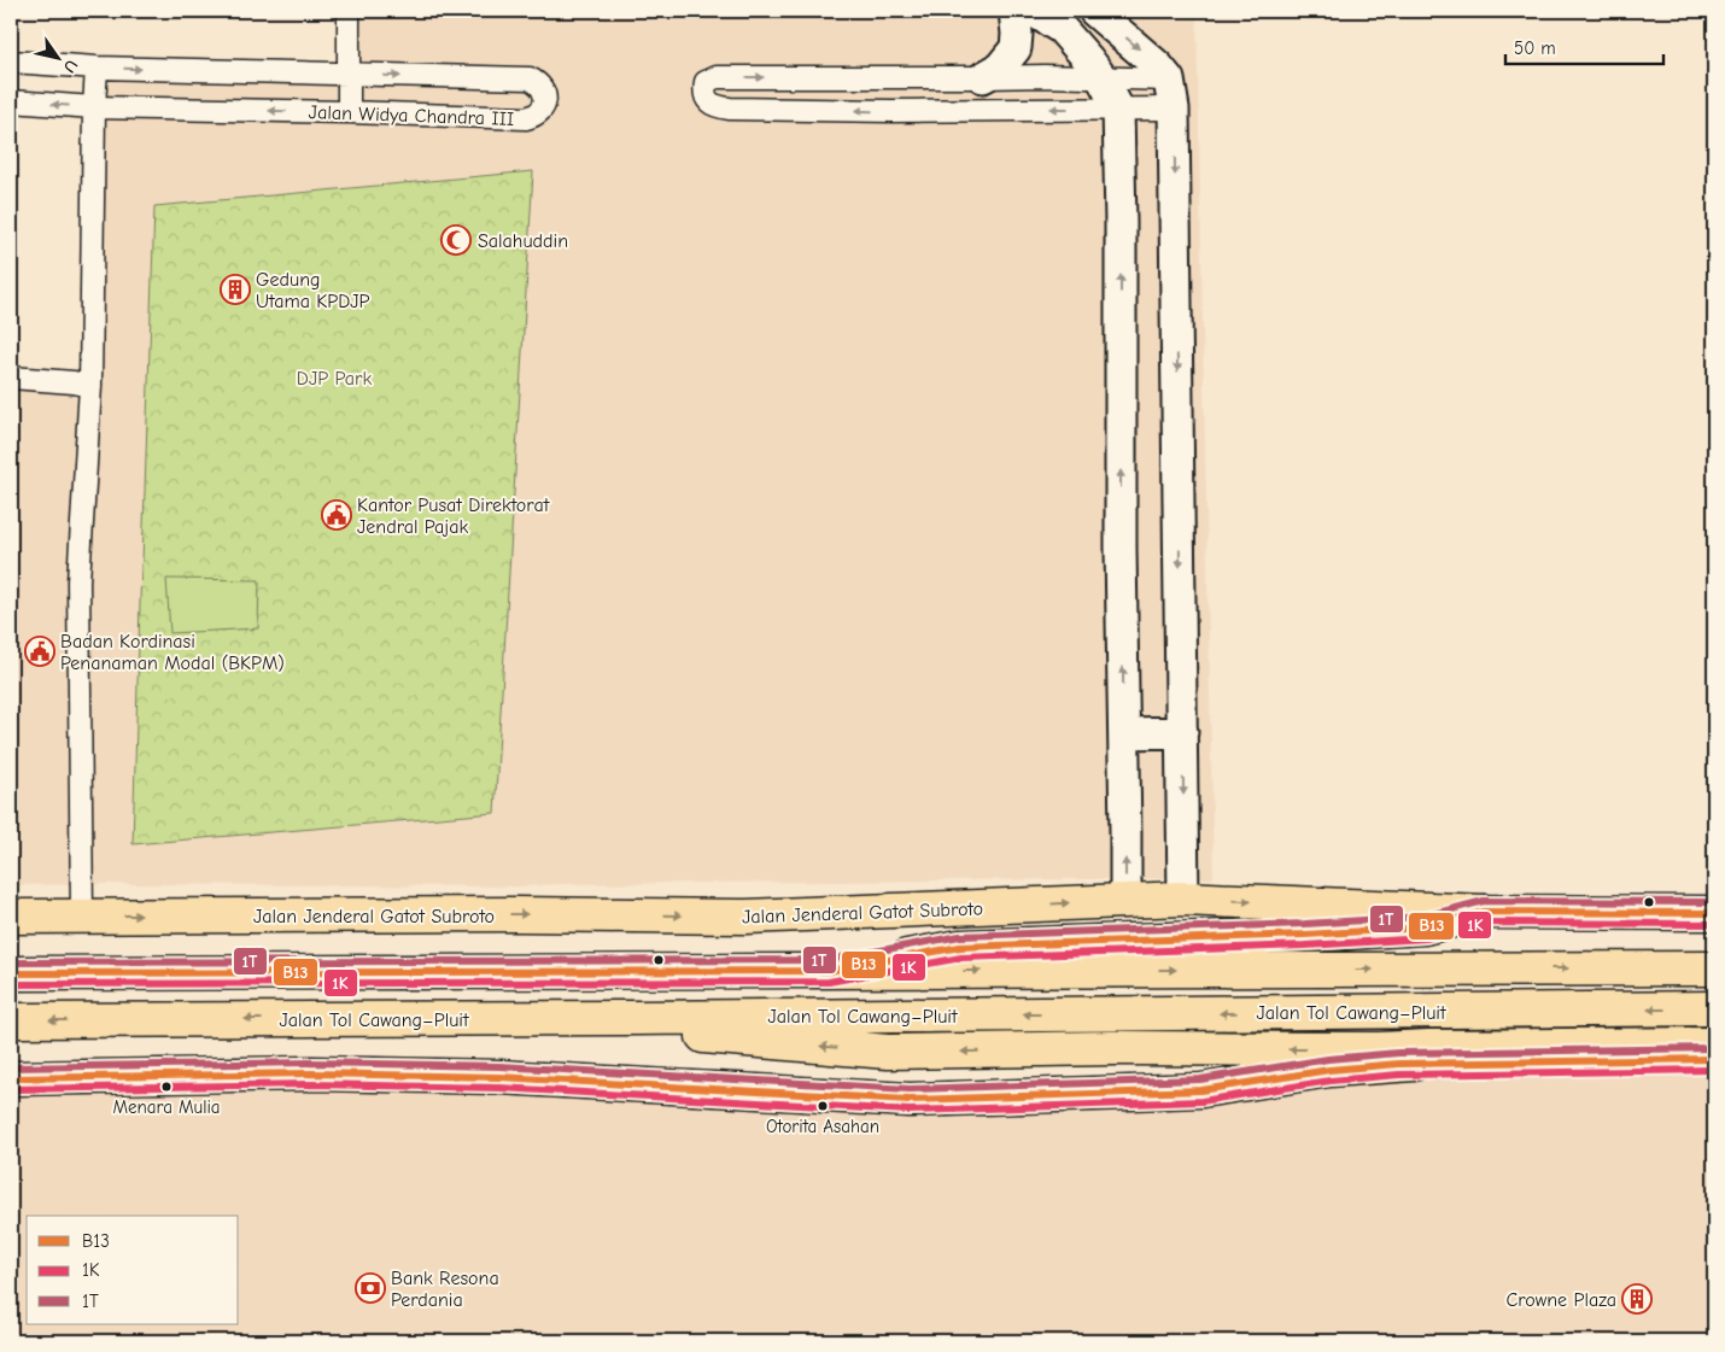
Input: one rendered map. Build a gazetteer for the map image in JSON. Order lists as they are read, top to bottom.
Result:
{
  "streets": {
    "highway": ["Jalan Jenderal Gatot Subroto", "Jalan Tol Cawang–Pluit"],
    "street": ["Jalan Widya Chandra III"]
  },
  "parks": ["DJP Park"],
  "places": {
    "mosque": ["Salahuddin"],
    "building": ["Gedung Utama KPDJP", "Crowne Plaza"],
    "public building": ["Kantor Pusat Direktorat Jendral Pajak", "Badan Kordinasi Penanaman Modal (BKPM)"],
    "other": ["Menara Mulia", "Otorita Asahan"],
    "bank": ["Bank Resona Perdania"]
  },
  "lines": ["transit line 1T", "transit line B13", "transit line 1K"],
  "legend": ["B13", "1K", "1T"],
  "scale_bar": "50 m",
  "north": "bottom right"
}
